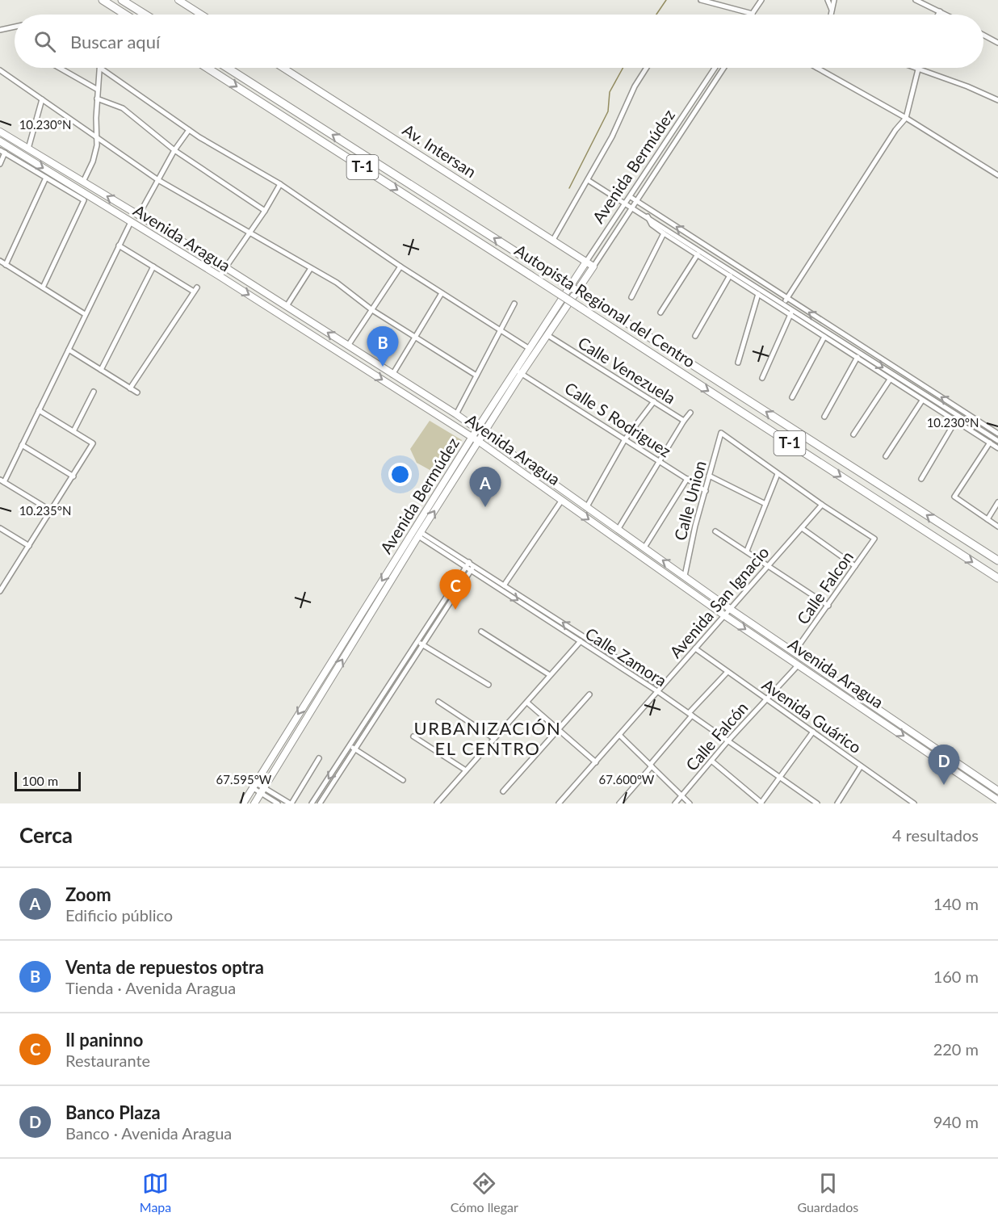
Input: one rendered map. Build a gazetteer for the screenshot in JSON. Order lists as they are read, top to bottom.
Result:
{
  "streets": {
    "highway": ["T-1", "Autopista Regional del Centro"],
    "street": [
      "Av. Intersan",
      "Avenida Bermúdez",
      "Avenida Aragua",
      "Calle Venezuela",
      "Calle S Rodriguez",
      "Calle Union",
      "Calle Falcon",
      "Avenida San Ignacio",
      "Calle Zamora",
      "Avenida Guárico",
      "Calle Falcón"
    ]
  },
  "crossings": [
    ["Av. Intersan", "Avenida Bermúdez"],
    ["Avenida Bermúdez", "Avenida Aragua"],
    ["Avenida Bermúdez", "Calle Venezuela"],
    ["Avenida Bermúdez", "Calle S Rodriguez"],
    ["Avenida Bermúdez", "Calle Zamora"],
    ["Avenida Aragua", "Calle Union"],
    ["Avenida Aragua", "Calle Falcon"],
    ["Avenida Aragua", "Avenida San Ignacio"],
    ["Avenida Aragua", "Calle Falcón"],
    ["Calle S Rodriguez", "Calle Union"],
    ["Calle Falcon", "Avenida San Ignacio"],
    ["Avenida San Ignacio", "Calle Zamora"],
    ["Avenida San Ignacio", "Avenida Guárico"],
    ["Calle Zamora", "Calle Falcón"],
    ["Avenida Guárico", "Calle Falcón"]
  ],
  "districts": ["URBANIZACIÓN EL CENTRO"],
  "scale_bar": "100 m",
  "page": {
    "search": "Buscar aquí",
    "pins": [
      "B",
      "A",
      "C",
      "D"
    ],
    "scale": "100 m",
    "heading": ["Cerca", "4 resultados"],
    "list": [
      {
        "mark": "A",
        "name": "Zoom",
        "note": "Edificio público",
        "value": "140 m"
      },
      {
        "mark": "B",
        "name": "Venta de repuestos optra",
        "note": "Tienda · Avenida Aragua",
        "value": "160 m"
      },
      {
        "mark": "C",
        "name": "Il paninno",
        "note": "Restaurante",
        "value": "220 m"
      },
      {
        "mark": "D",
        "name": "Banco Plaza",
        "note": "Banco · Avenida Aragua",
        "value": "940 m"
      }
    ],
    "nav": ["Mapa", "Cómo llegar", "Guardados"]
  },
  "coordinates": [
    "10.230°N",
    "10.235°N",
    "67.595°W",
    "67.600°W"
  ]
}
